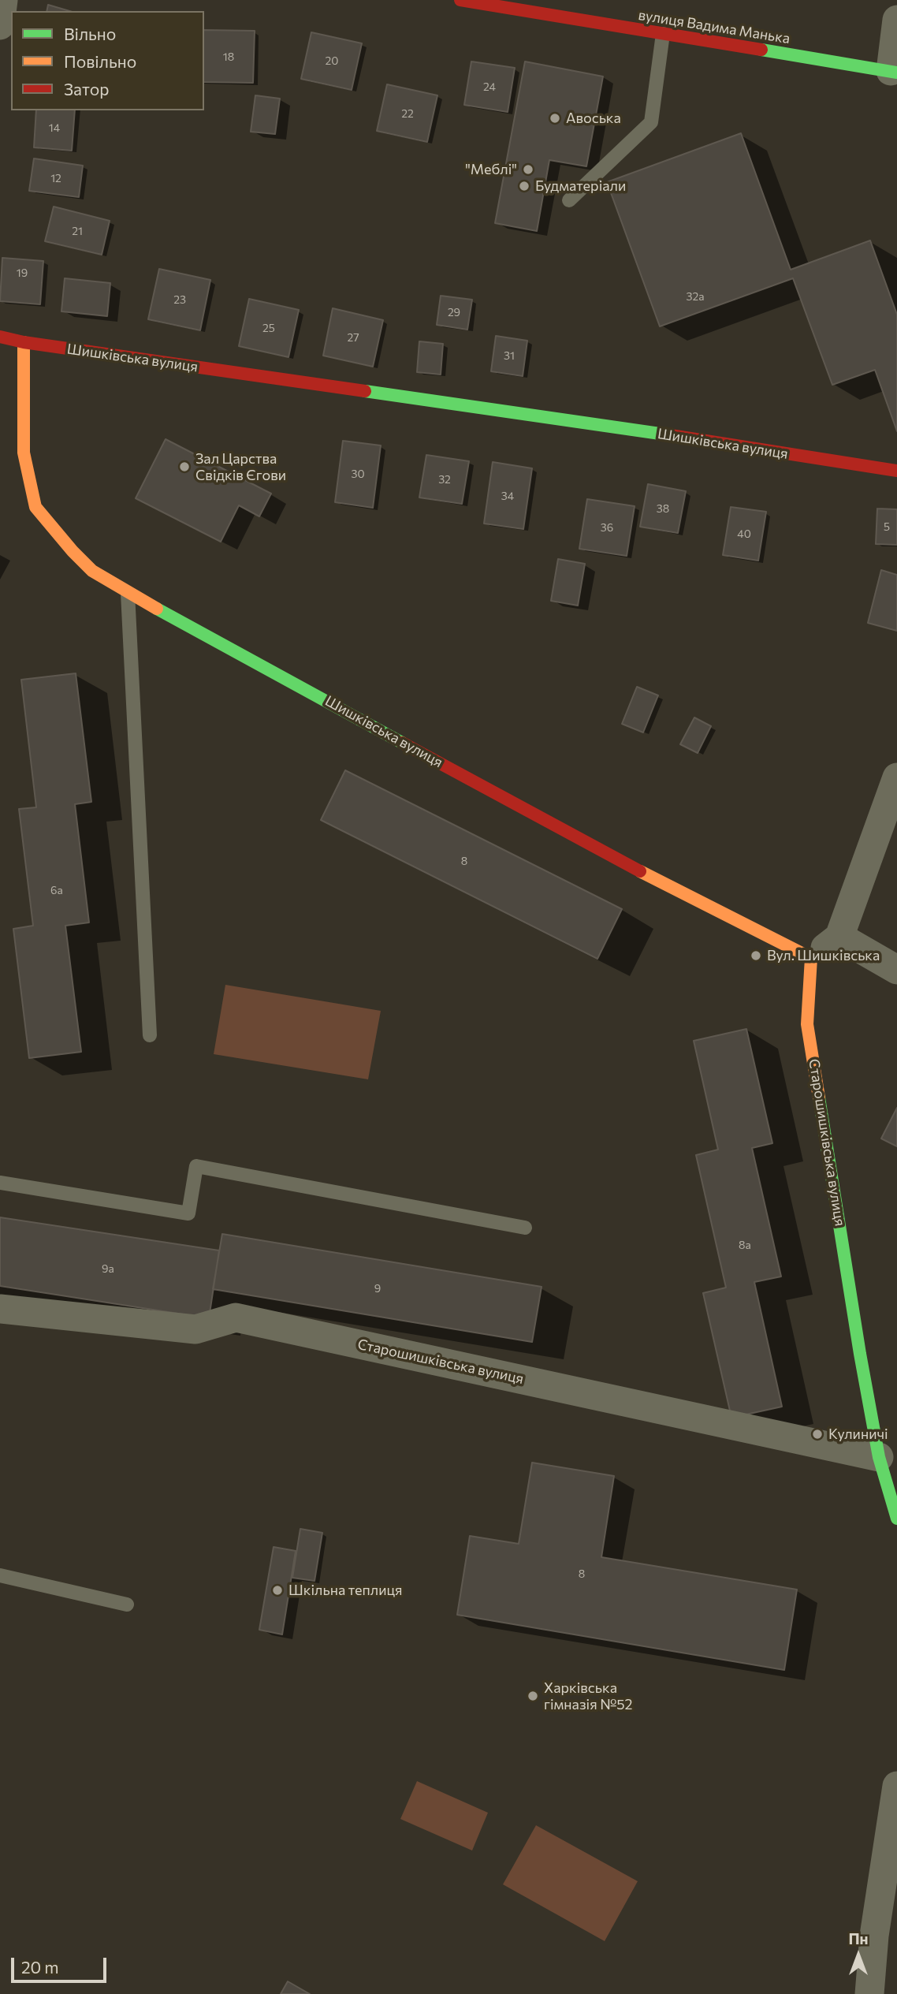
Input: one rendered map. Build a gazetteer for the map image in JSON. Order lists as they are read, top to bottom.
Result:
{
  "streets": {
    "street": ["вулиця Вадима Манька", "Шишківська вулиця", "Старошишківська вулиця"]
  },
  "crossings": [
    ["Шишківська вулиця", "Старошишківська вулиця"]
  ],
  "places": [
    "Авоська",
    "\"Меблі\"",
    "Будматеріали",
    "Зал Царства Свідків Єгови",
    "Вул. Шишківська",
    "Кулиничі",
    "Шкільна теплиця",
    "Харківська гімназія №52"
  ],
  "house_numbers": [
    "18",
    "20",
    "24",
    "22",
    "14",
    "12",
    "21",
    "19",
    "32а",
    "23",
    "29",
    "25",
    "27",
    "31",
    "30",
    "32",
    "34",
    "38",
    "5",
    "36",
    "40",
    "8",
    "6а",
    "8а",
    "9а",
    "9",
    "8"
  ],
  "legend": ["Вільно", "Повільно", "Затор"],
  "scale_bar": "20 m",
  "north": "top"
}
